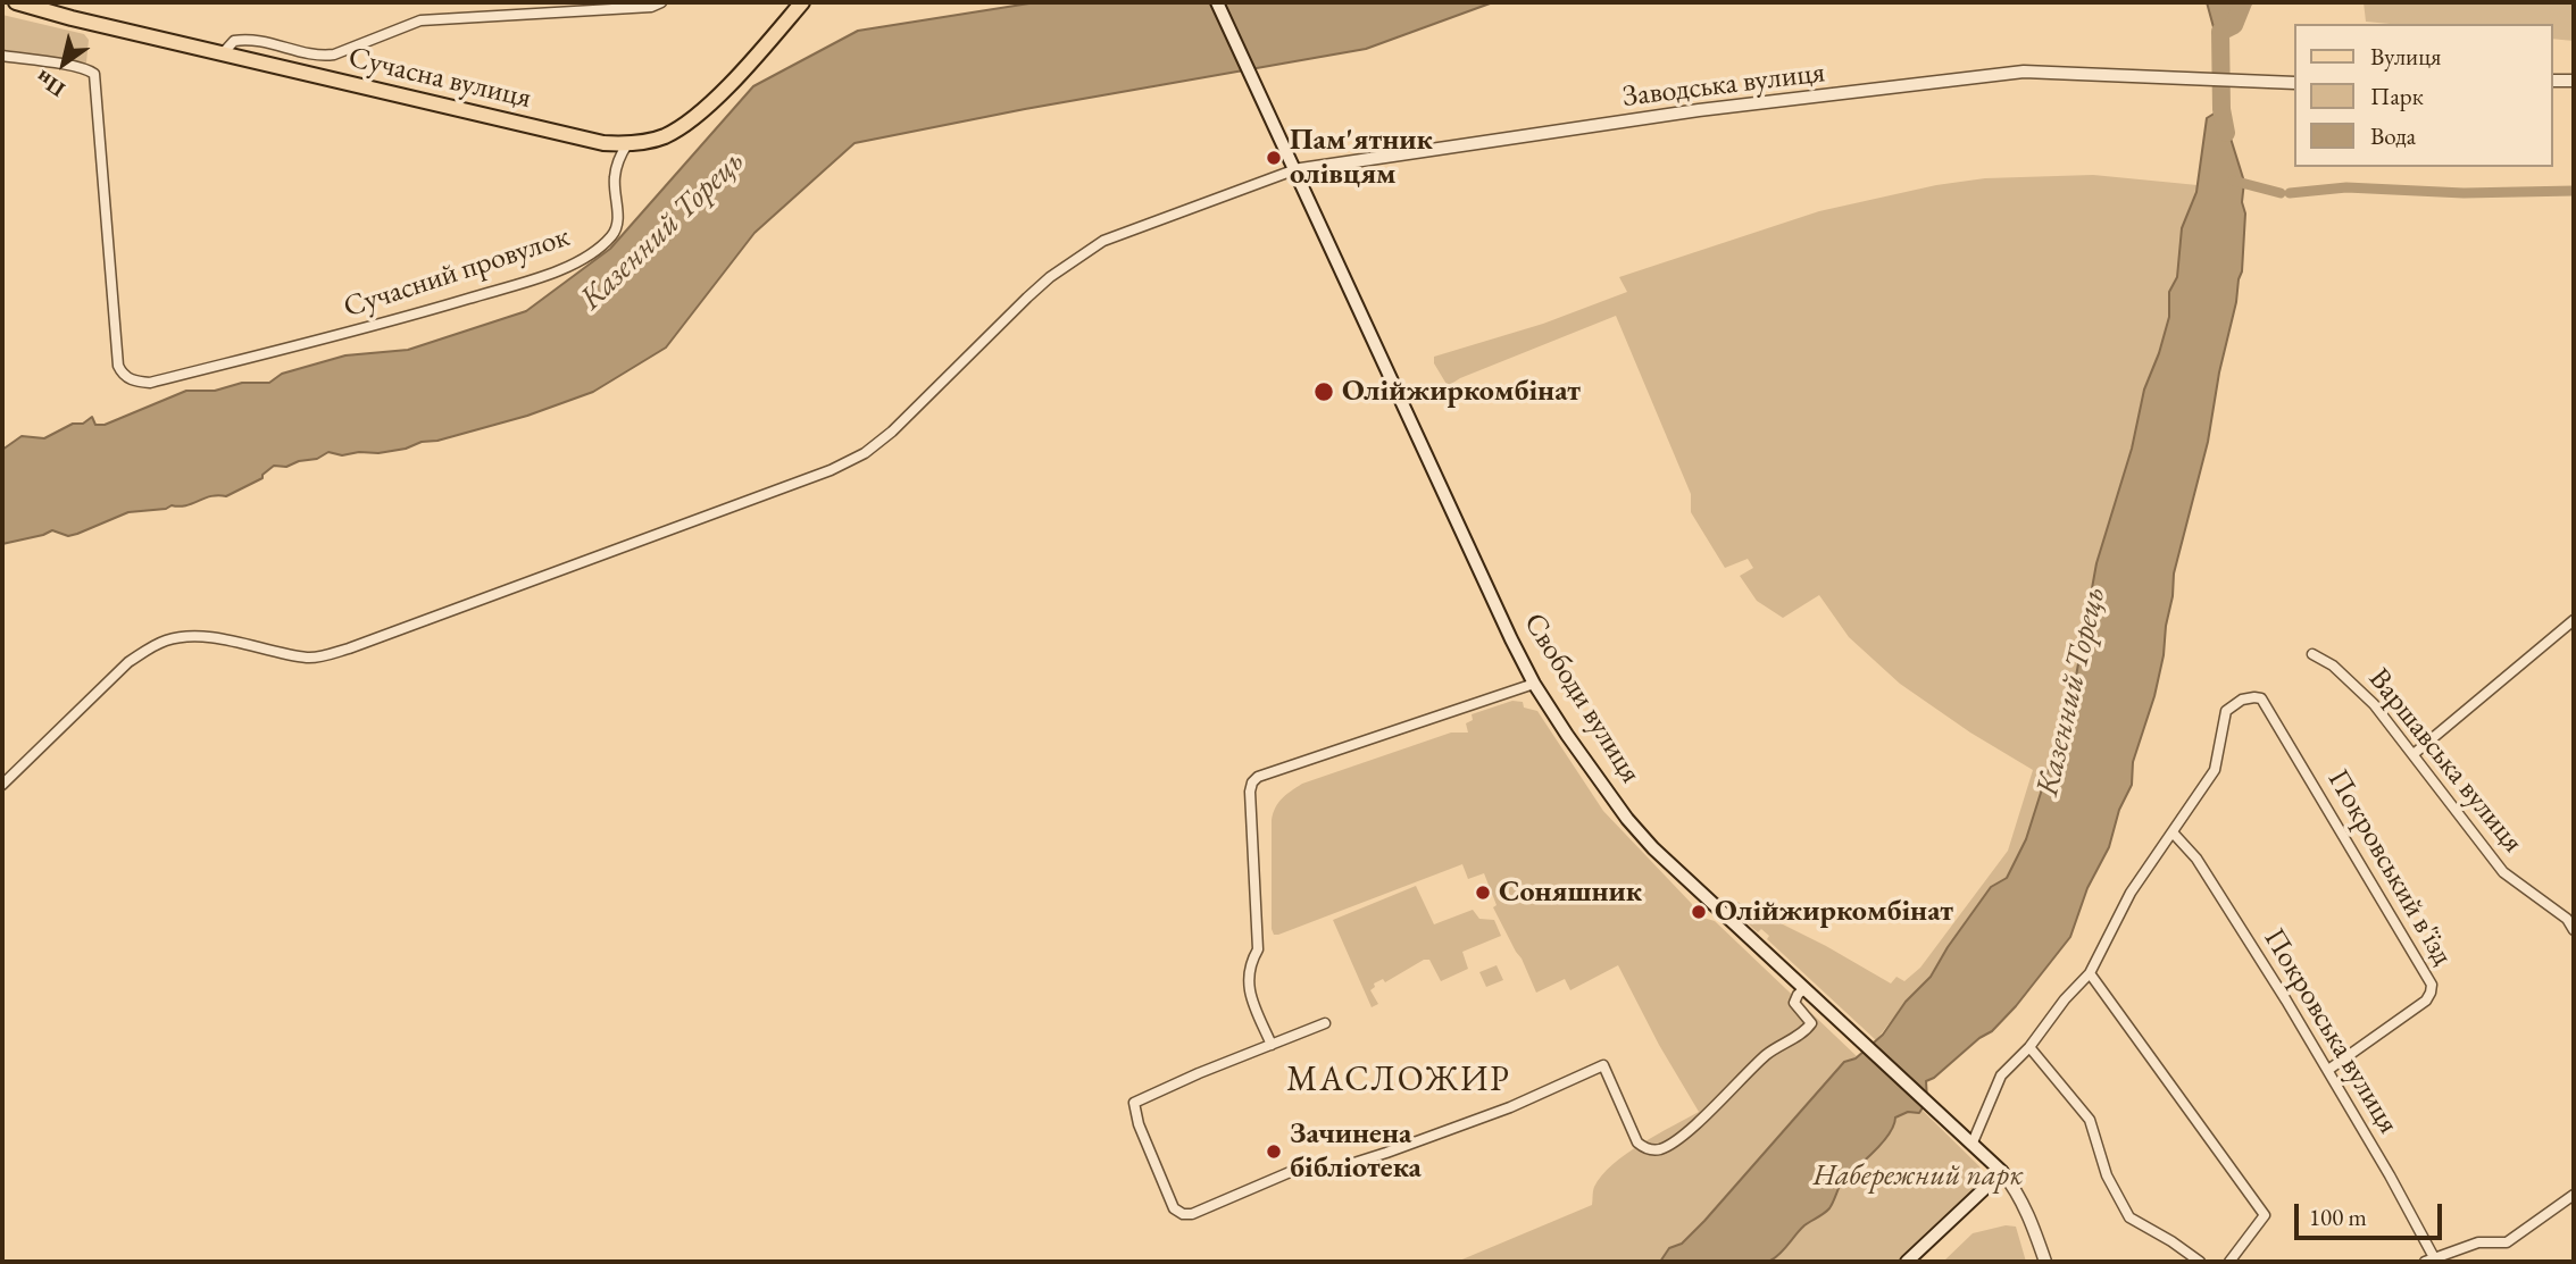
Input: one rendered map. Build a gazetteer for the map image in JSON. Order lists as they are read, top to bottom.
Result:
{
  "streets": {
    "main road": ["Сучасна вулиця", "Свободи вулиця"],
    "street": [
      "Заводська вулиця",
      "Сучасний провулок",
      "Варшавська вулиця",
      "Покровський в'їзд",
      "Покровська вулиця"
    ]
  },
  "crossings": [
    ["Сучасна вулиця", "Сучасний провулок"],
    ["Заводська вулиця", "Свободи вулиця"],
    ["Покровський в'їзд", "Покровська вулиця"]
  ],
  "districts": ["МАСЛОЖИР"],
  "water": ["Казенний Торець"],
  "parks": ["Набережний парк"],
  "places": [
    "Пам'ятник олівцям",
    "Олійжиркомбiнат",
    "Соняшник",
    "Олійжиркомбінат",
    "Зачинена бібліотека"
  ],
  "legend": ["Вулиця", "Парк", "Вода"],
  "scale_bar": "100 m",
  "north": "bottom left"
}
